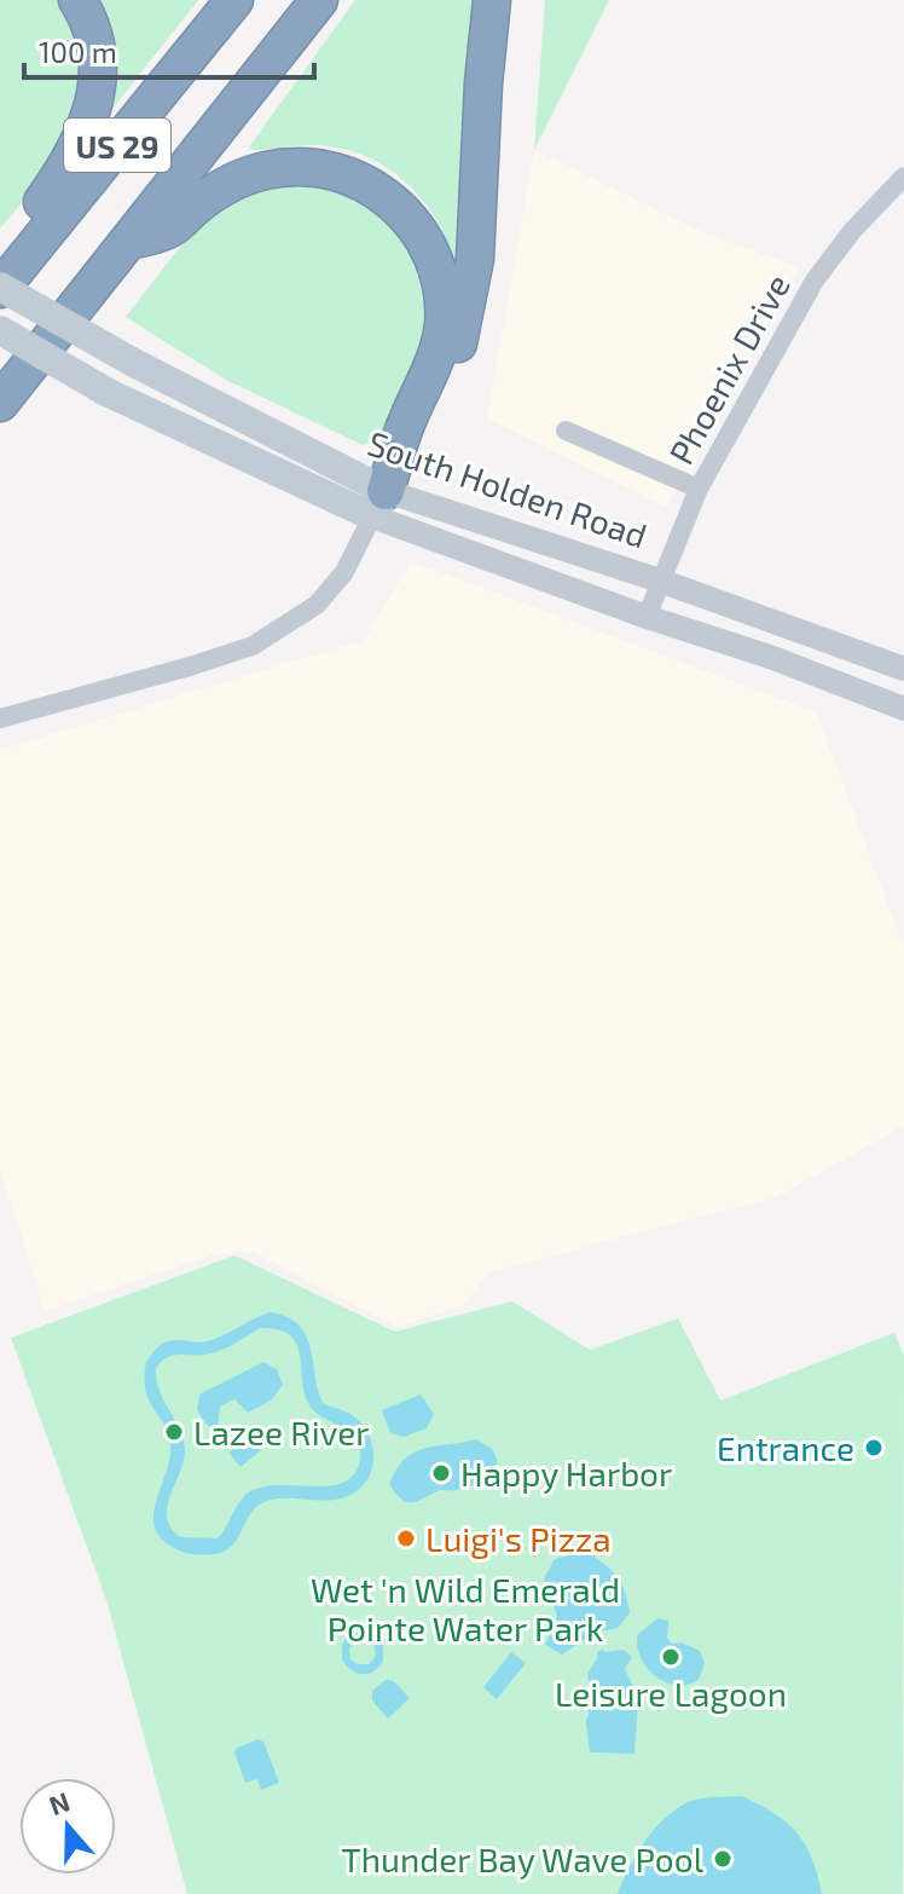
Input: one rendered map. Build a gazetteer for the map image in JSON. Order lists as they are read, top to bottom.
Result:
{
  "streets": {
    "highway": ["US 29"],
    "main road": ["South Holden Road"],
    "street": ["Phoenix Drive"]
  },
  "crossings": [
    ["US 29", "South Holden Road"],
    ["Phoenix Drive", "South Holden Road"]
  ],
  "parks": ["Wet 'n Wild Emerald Pointe Water Park"],
  "places": [
    "Lazee River",
    "Entrance",
    "Happy Harbor",
    "Luigi's Pizza",
    "Leisure Lagoon",
    "Thunder Bay Wave Pool"
  ],
  "scale_bar": "100 m",
  "north": "top"
}
